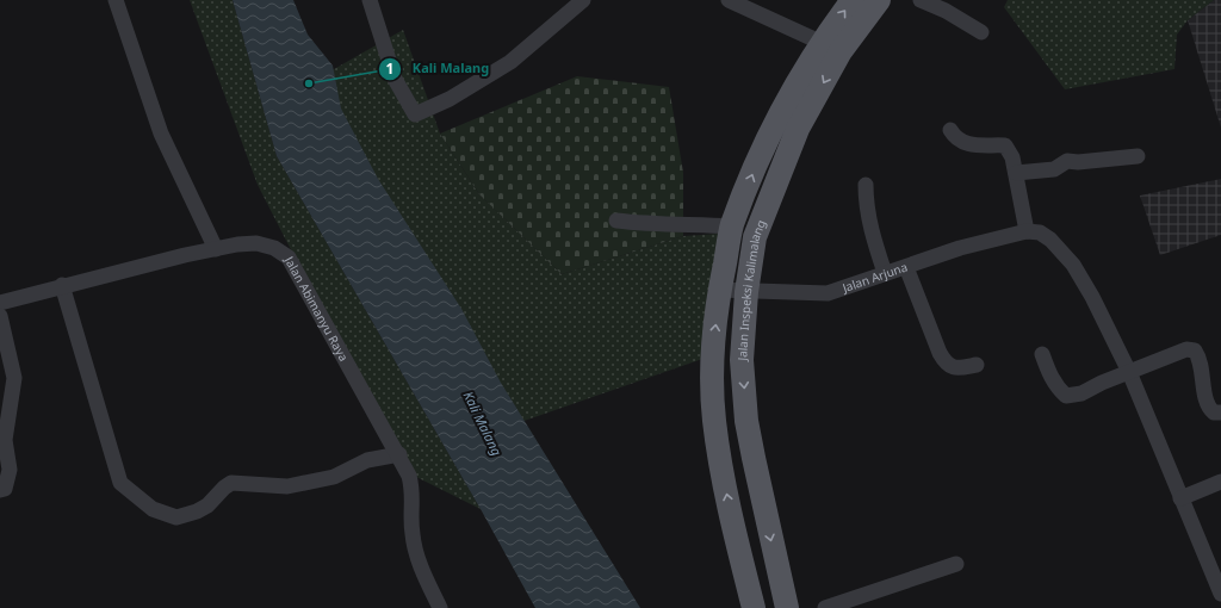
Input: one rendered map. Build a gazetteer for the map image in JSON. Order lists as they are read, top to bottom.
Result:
{
  "streets": {
    "main road": ["Jalan Inspeksi Kalimalang"],
    "street": ["Jalan Arjuna", "Jalan Abimanyu Raya"]
  },
  "crossings": [
    ["Jalan Arjuna", "Jalan Inspeksi Kalimalang"]
  ],
  "water": ["Kali Malang"],
  "places": ["Kali Malang"]
}
